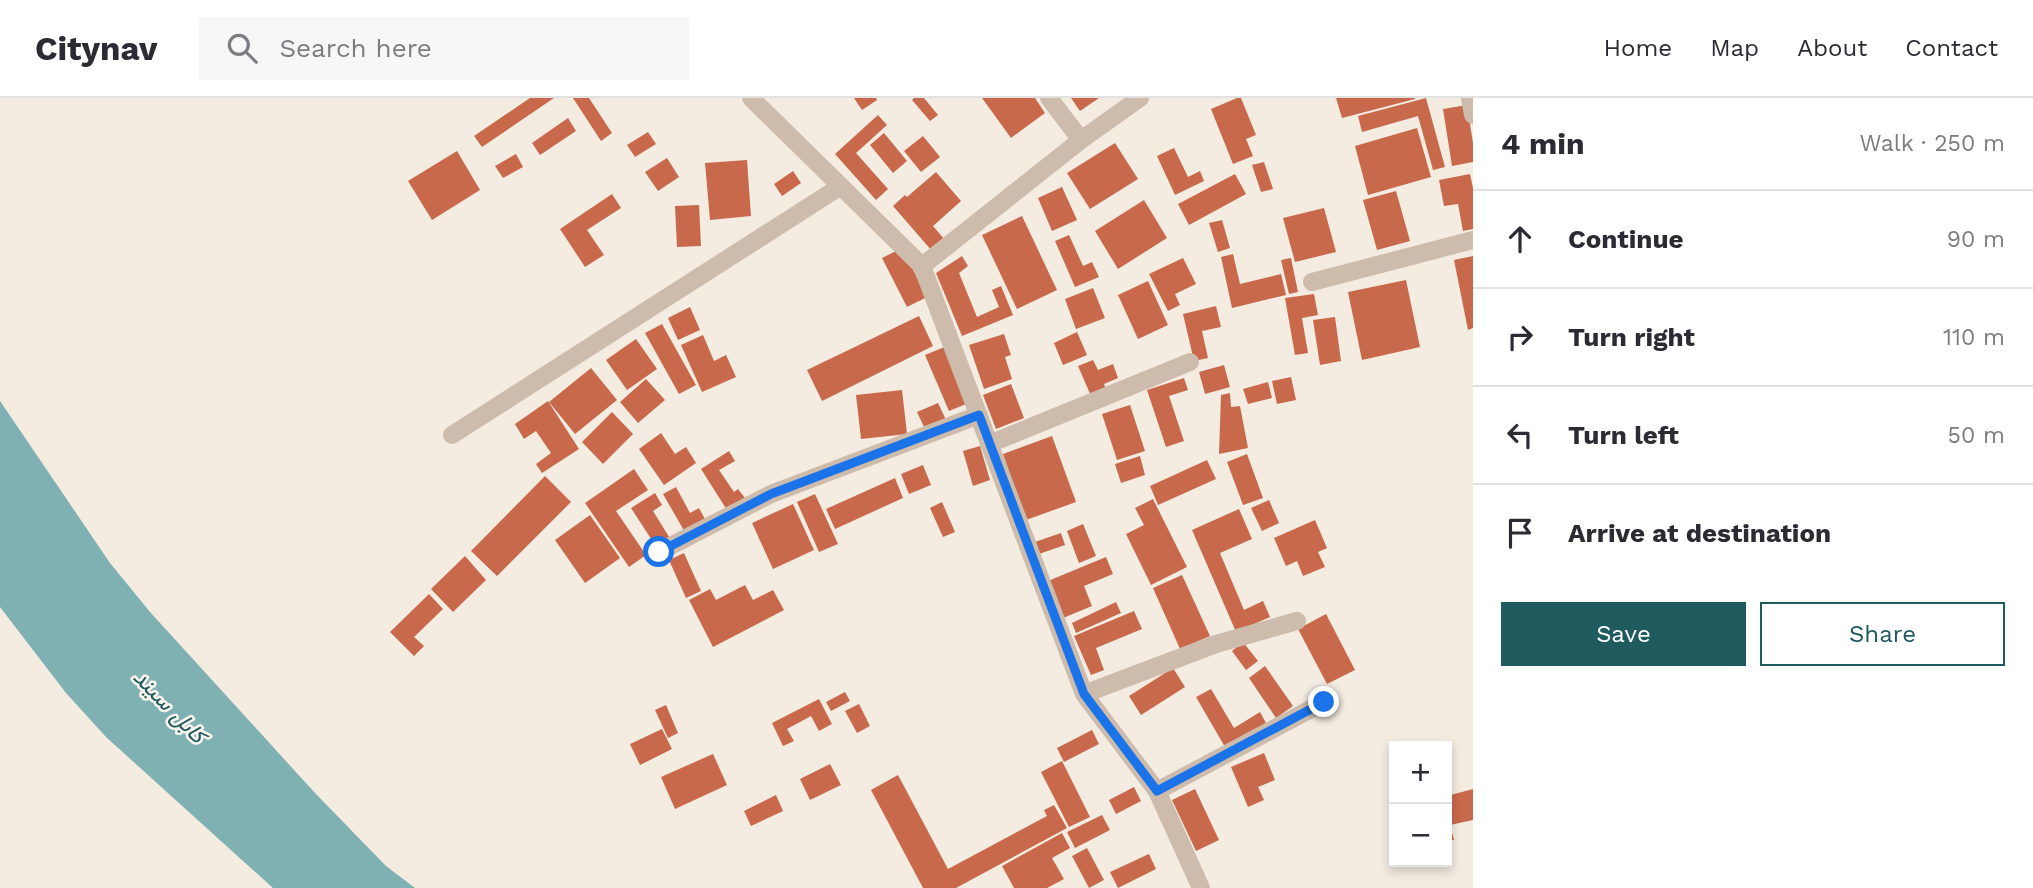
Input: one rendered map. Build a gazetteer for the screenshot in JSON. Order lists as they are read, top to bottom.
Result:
{
  "water": ["کابل سيند"],
  "page": {
    "header": "Citynav",
    "search": "Search here",
    "nav": [
      "Home",
      "Map",
      "About",
      "Contact"
    ],
    "heading": ["4 min", "Walk · 250 m"],
    "list": [
      ["Continue", "90 m"],
      ["Turn right", "110 m"],
      ["Turn left", "50 m"],
      "Arrive at destination"
    ],
    "buttons": ["Save", "Share"],
    "map_buttons": ["+", "−"]
  }
}
